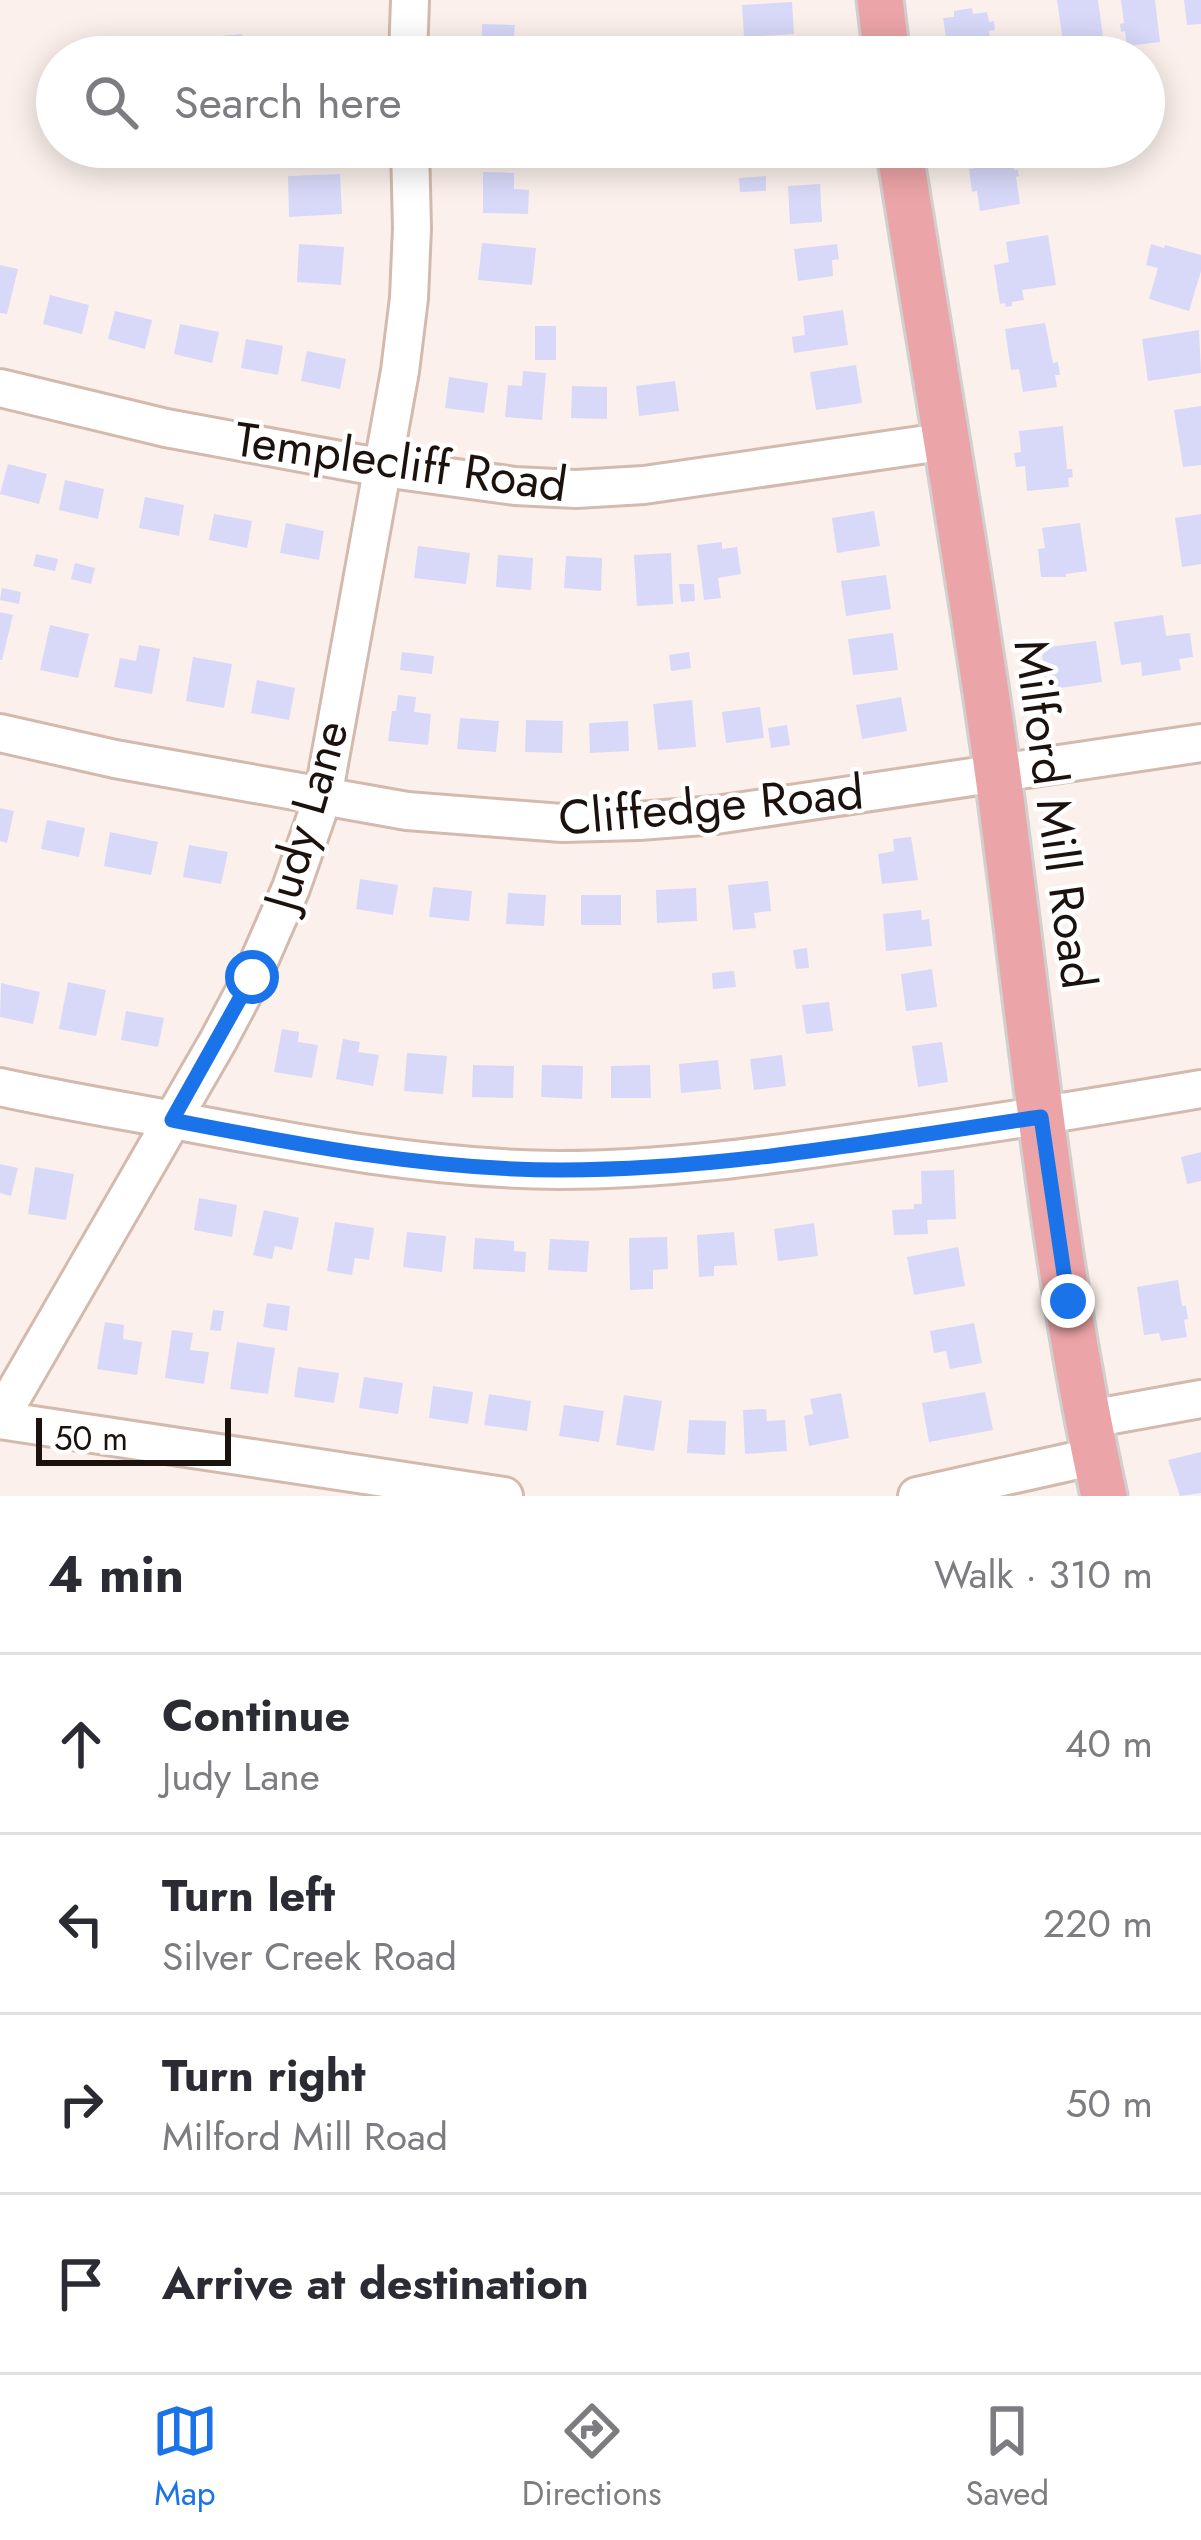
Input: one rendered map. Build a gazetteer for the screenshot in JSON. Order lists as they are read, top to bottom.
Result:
{
  "streets": {
    "main road": ["Milford Mill Road"],
    "street": ["Templecliff Road", "Cliffedge Road", "Judy Lane"]
  },
  "crossings": [
    ["Templecliff Road", "Milford Mill Road"],
    ["Templecliff Road", "Judy Lane"],
    ["Cliffedge Road", "Milford Mill Road"],
    ["Cliffedge Road", "Judy Lane"]
  ],
  "scale_bar": "50 m",
  "page": {
    "search": "Search here",
    "scale": "50 m",
    "heading": ["4 min", "Walk · 310 m"],
    "list": [
      ["Continue", "Judy Lane", "40 m"],
      ["Turn left", "Silver Creek Road", "220 m"],
      ["Turn right", "Milford Mill Road", "50 m"],
      "Arrive at destination"
    ],
    "nav": ["Map", "Directions", "Saved"]
  }
}
